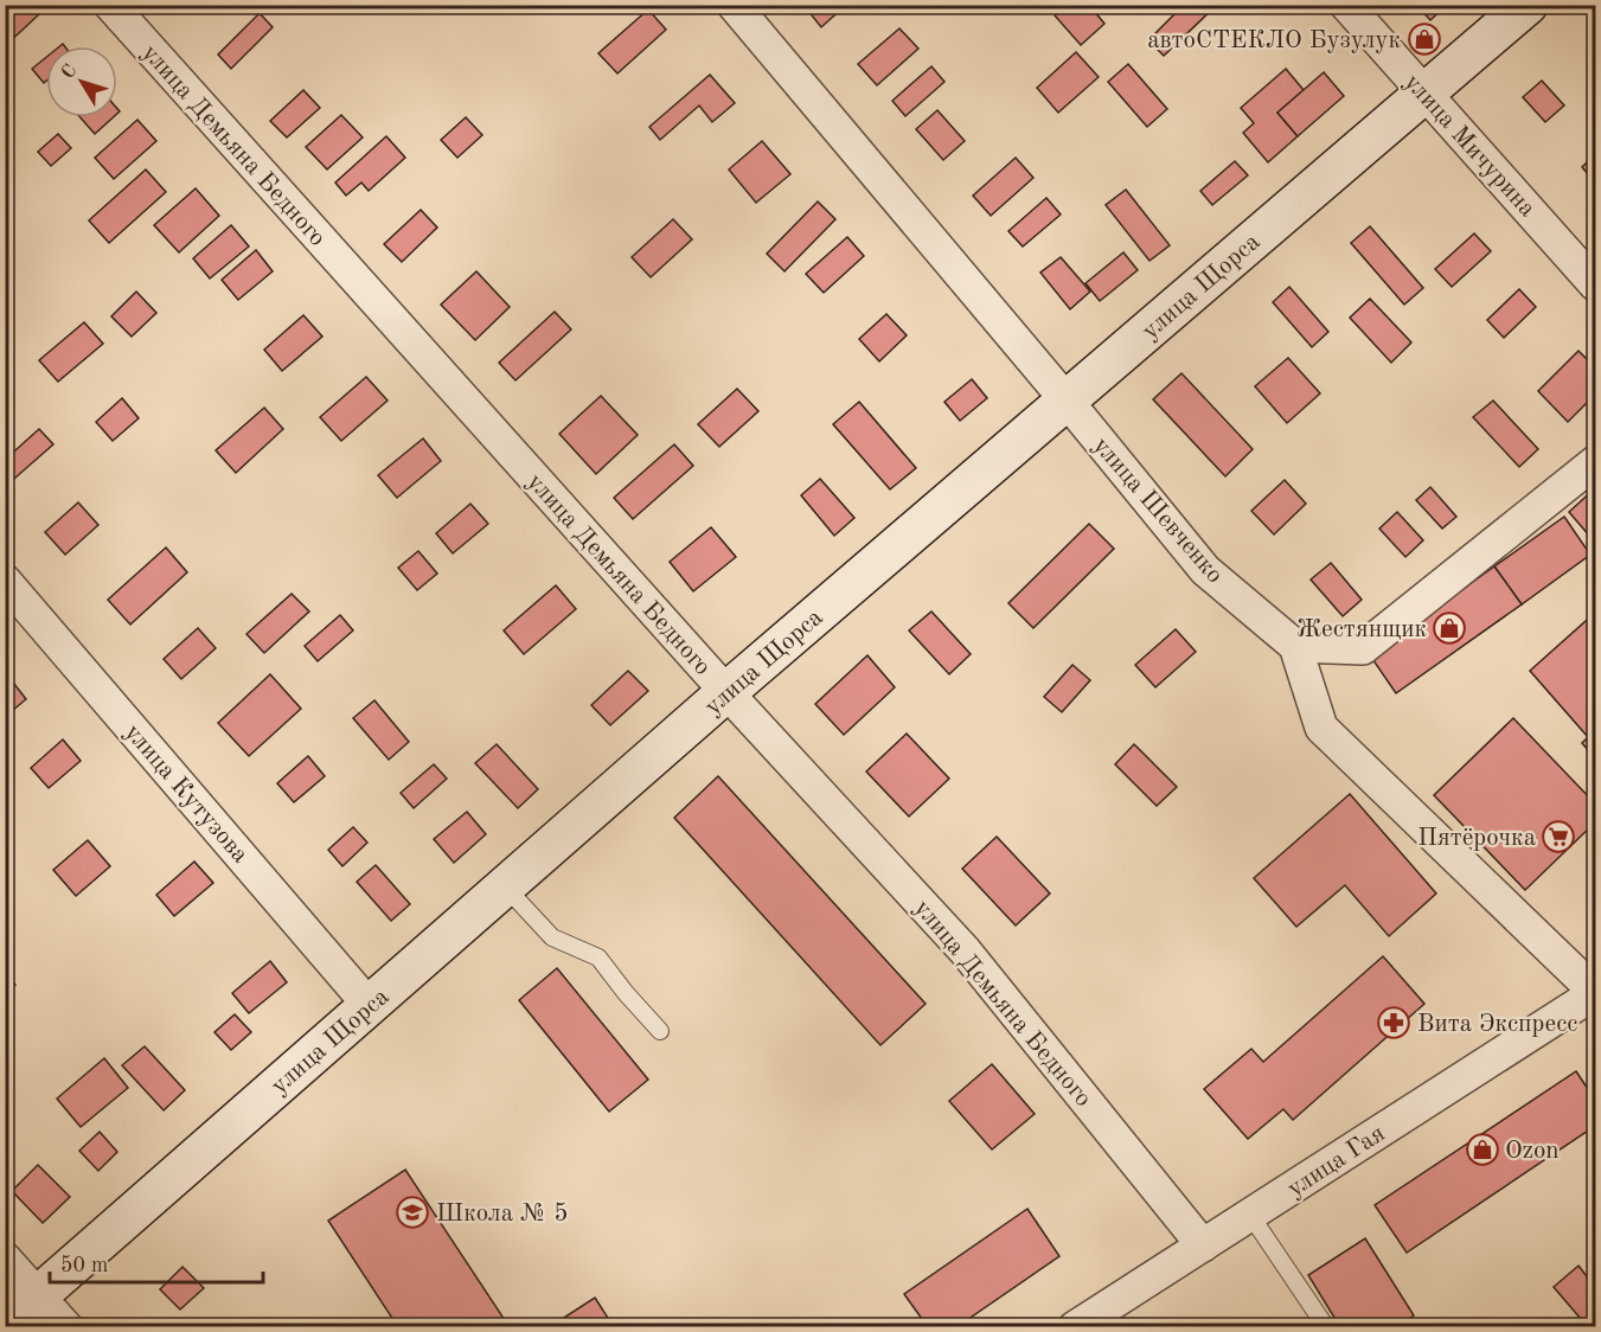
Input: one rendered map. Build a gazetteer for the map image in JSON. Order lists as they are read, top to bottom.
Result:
{
  "streets": {
    "main road": ["улица Щорса"],
    "street": [
      "улица Демьяна Бедного",
      "улица Мичурина",
      "улица Шевченко",
      "улица Кутузова",
      "улица Гая"
    ]
  },
  "crossings": [
    ["улица Демьяна Бедного", "улица Щорса"],
    ["улица Демьяна Бедного", "улица Гая"],
    ["улица Мичурина", "улица Щорса"],
    ["улица Щорса", "улица Шевченко"],
    ["улица Щорса", "улица Кутузова"]
  ],
  "places": {
    "shop": ["автоСТЕКЛО Бузулук", "Жестянщик", "Ozon"],
    "supermarket": ["Пятёрочка"],
    "pharmacy": ["Вита Экспресс"],
    "school or university": ["Школа № 5"]
  },
  "scale_bar": "50 m",
  "north": "top left"
}
